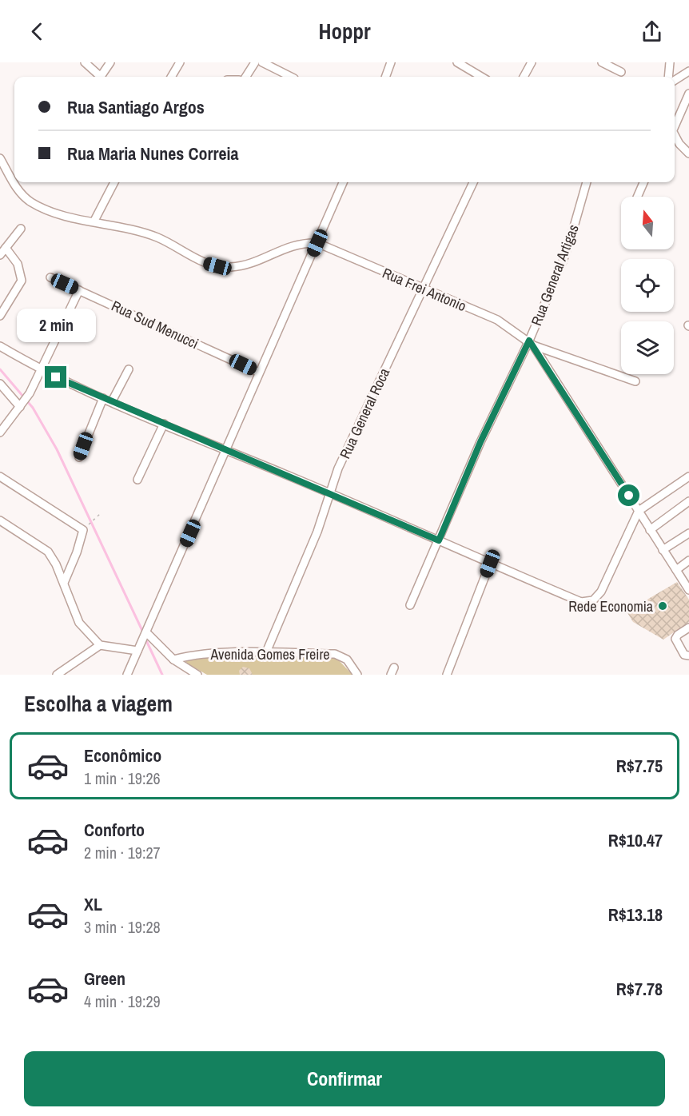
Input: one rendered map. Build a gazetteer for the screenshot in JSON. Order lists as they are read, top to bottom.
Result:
{
  "streets": {
    "street": [
      "Rua General Artigas",
      "Rua Frei Antonio",
      "Rua Sud Menucci",
      "Rua General Roca",
      "Avenida Gomes Freire"
    ]
  },
  "crossings": [
    ["Rua General Artigas", "Rua Frei Antonio"],
    ["Rua Frei Antonio", "Rua General Roca"],
    ["Rua General Roca", "Avenida Gomes Freire"]
  ],
  "places": ["Rede Economia"],
  "north": "top",
  "page": {
    "header": "Hoppr",
    "banner": ["Rua Santiago Argos", "Rua Maria Nunes Correia"],
    "bubble": "2 min",
    "heading": "Escolha a viagem",
    "list": [
      {
        "name": "Econômico",
        "note": "1 min · 19:26",
        "value": "R$7.75"
      },
      {
        "name": "Conforto",
        "note": "2 min · 19:27",
        "value": "R$10.47"
      },
      {
        "name": "XL",
        "note": "3 min · 19:28",
        "value": "R$13.18"
      },
      {
        "name": "Green",
        "note": "4 min · 19:29",
        "value": "R$7.78"
      }
    ],
    "buttons": "Confirmar"
  }
}
